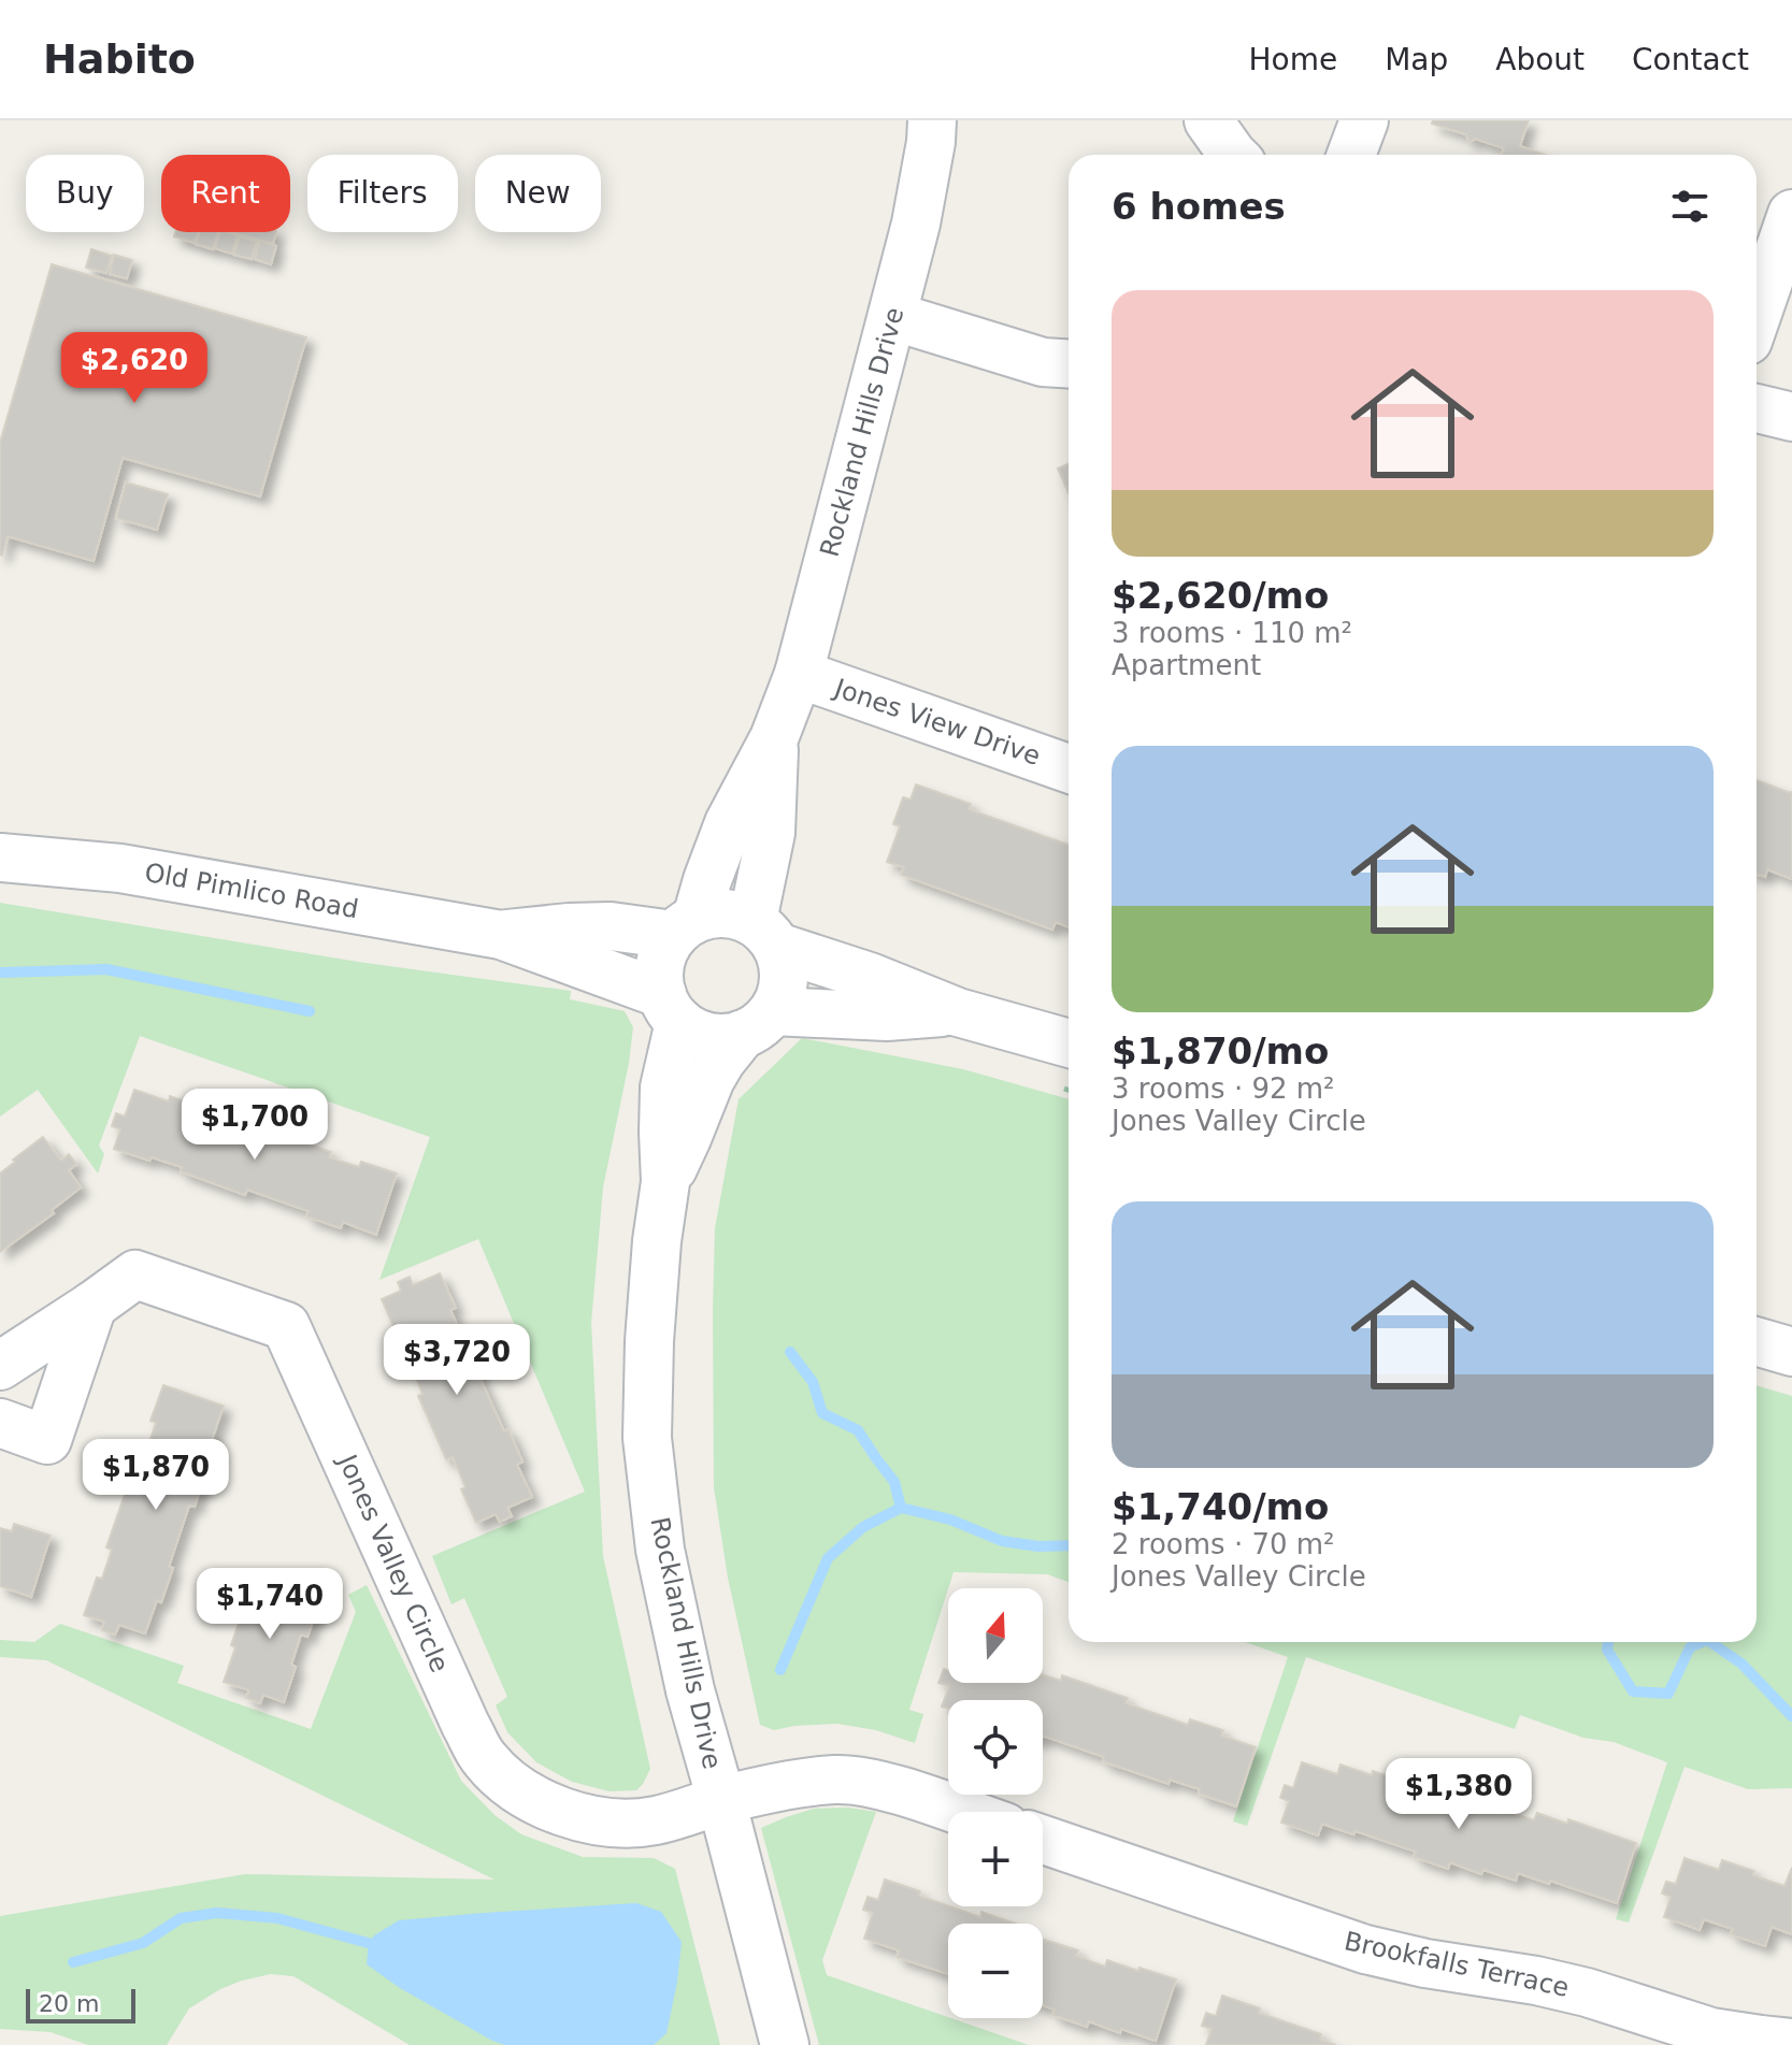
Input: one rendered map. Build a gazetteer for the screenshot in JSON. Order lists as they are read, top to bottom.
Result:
{
  "streets": {
    "street": [
      "Rockland Hills Drive",
      "Jones View Drive",
      "Old Pimlico Road",
      "Jones Valley Circle",
      "Brookfalls Terrace"
    ]
  },
  "crossings": [
    ["Rockland Hills Drive", "Jones View Drive"],
    ["Rockland Hills Drive", "Old Pimlico Road"],
    ["Rockland Hills Drive", "Jones Valley Circle"]
  ],
  "scale_bar": "20 m",
  "north": "top",
  "page": {
    "header": "Habito",
    "nav": [
      "Home",
      "Map",
      "About",
      "Contact"
    ],
    "chip": [
      "Buy",
      "Rent",
      "Filters",
      "New"
    ],
    "heading": "6 homes",
    "list": [
      {
        "name": "$2,620/mo",
        "note": "3 rooms · 110 m² · Apartment"
      },
      {
        "name": "$1,870/mo",
        "note": "3 rooms · 92 m² · Jones Valley Circle"
      },
      {
        "name": "$1,740/mo",
        "note": "2 rooms · 70 m² · Jones Valley Circle"
      }
    ],
    "price": [
      "$2,620",
      "$1,700",
      "$3,720",
      "$1,870",
      "$1,740",
      "$1,380"
    ],
    "map_buttons": ["+", "−"],
    "scale": "20 m"
  }
}
